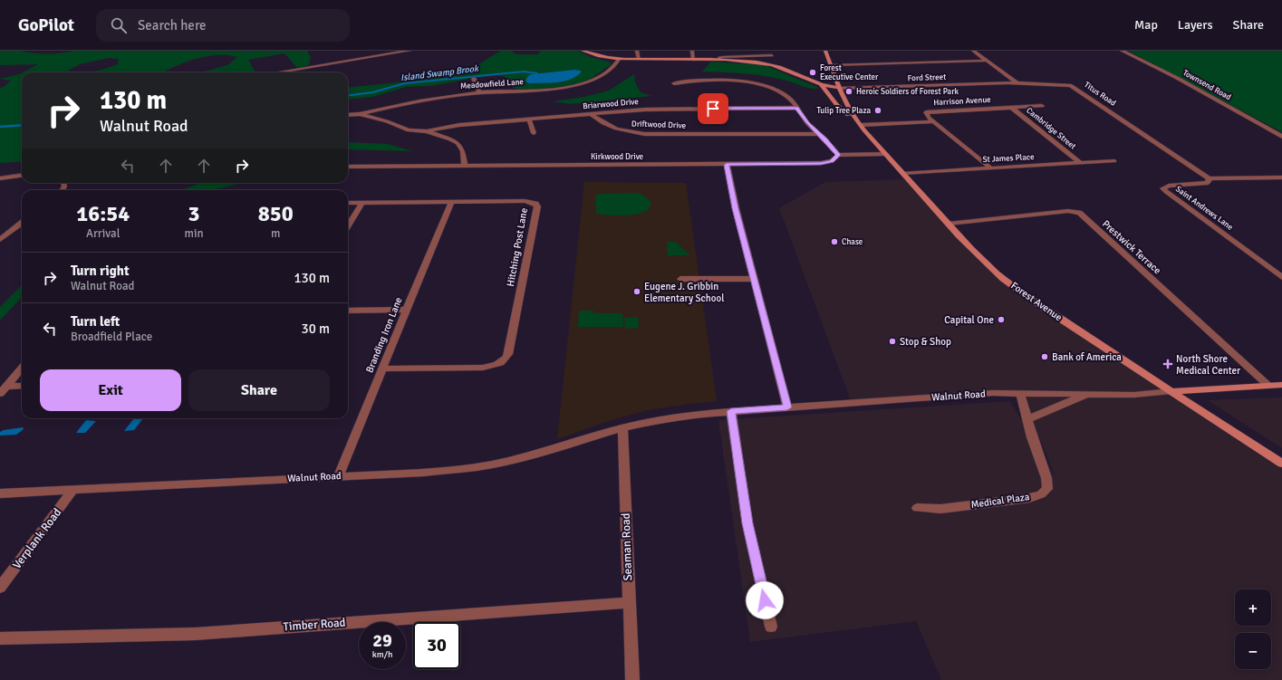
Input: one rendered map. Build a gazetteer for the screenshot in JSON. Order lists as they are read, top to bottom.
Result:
{
  "streets": {
    "main road": ["Forest Avenue", "Walnut Road"],
    "street": [
      "Ford Street",
      "Meadowfield Lane",
      "Townsend Road",
      "Titus Road",
      "Harrison Avenue",
      "Briarwood Drive",
      "Driftwood Drive",
      "Cambridge Street",
      "Kirkwood Drive",
      "St James Place",
      "Saint Andrews Lane",
      "Hitching Post Lane",
      "Prestwick Terrace",
      "Branding Iron Lane",
      "Medical Plaza",
      "Verplank Road",
      "Seaman Road",
      "Timber Road"
    ]
  },
  "crossings": [
    ["Ford Street", "Titus Road"],
    ["Ford Street", "Forest Avenue"],
    ["Titus Road", "Saint Andrews Lane"],
    ["Harrison Avenue", "Cambridge Street"],
    ["Harrison Avenue", "Forest Avenue"],
    ["Briarwood Drive", "Driftwood Drive"],
    ["Cambridge Street", "St James Place"],
    ["Kirkwood Drive", "Forest Avenue"],
    ["St James Place", "Forest Avenue"],
    ["Hitching Post Lane", "Branding Iron Lane"],
    ["Prestwick Terrace", "Forest Avenue"],
    ["Prestwick Terrace", "Walnut Road"],
    ["Forest Avenue", "Walnut Road"],
    ["Branding Iron Lane", "Walnut Road"],
    ["Walnut Road", "Medical Plaza"],
    ["Walnut Road", "Verplank Road"],
    ["Walnut Road", "Seaman Road"],
    ["Seaman Road", "Timber Road"]
  ],
  "water": ["Island Swamp Brook"],
  "places": {
    "other": [
      "Forest Executive Center",
      "Heroic Soldiers of Forest Park",
      "Tulip Tree Plaza",
      "Chase",
      "Eugene J. Gribbin Elementary School",
      "Capital One",
      "Stop & Shop",
      "Bank of America"
    ],
    "health": ["North Shore Medical Center"]
  },
  "page": {
    "header": "GoPilot",
    "search": "Search here",
    "nav": ["Map", "Layers", "Share"],
    "turn": ["130 m", "Walnut Road"],
    "eta": [
      "16:54",
      "Arrival",
      "3",
      "min",
      "850",
      "m"
    ],
    "list": [
      {
        "name": "Turn right",
        "note": "Walnut Road",
        "value": "130 m"
      },
      {
        "name": "Turn left",
        "note": "Broadfield Place",
        "value": "30 m"
      }
    ],
    "buttons": ["Exit", "Share"],
    "map_buttons": ["+", "−"],
    "speed": "29 km/h",
    "limit": "30"
  }
}
